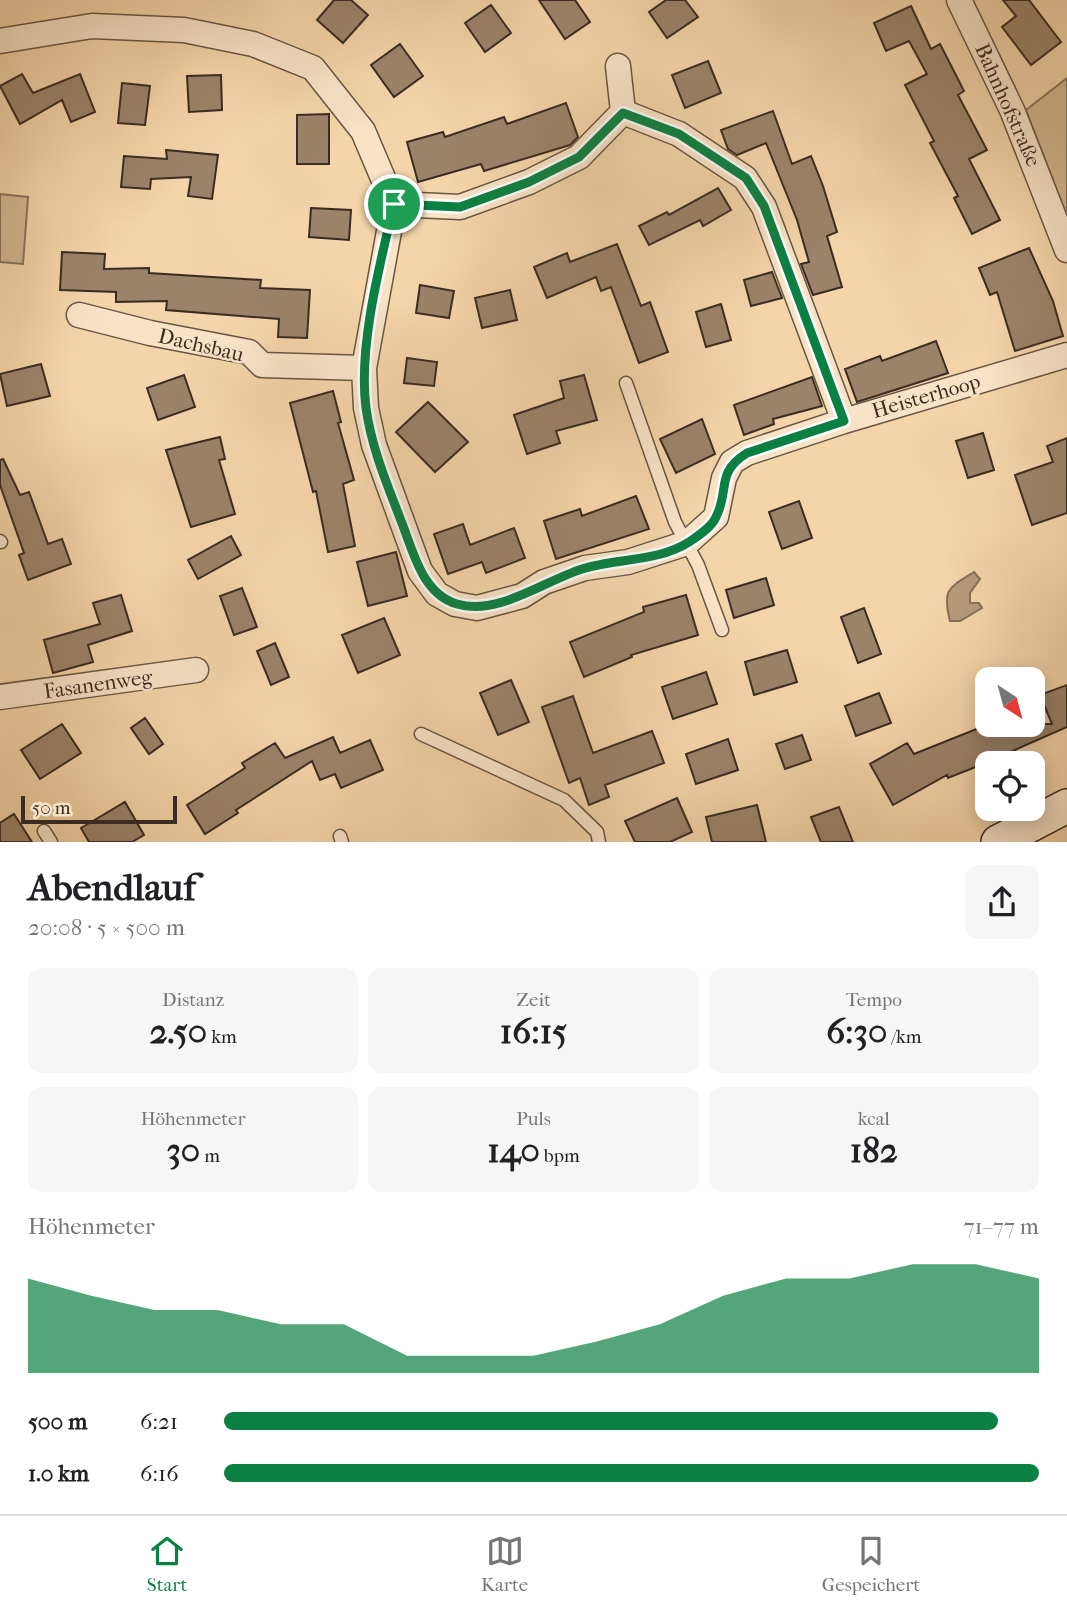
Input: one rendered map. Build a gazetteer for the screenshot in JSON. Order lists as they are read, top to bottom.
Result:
{
  "streets": {
    "street": [
      "Bahnhofstraße",
      "Dachsbau",
      "Heisterhoop",
      "Fasanenweg"
    ]
  },
  "crossings": [
    ["Dachsbau", "Heisterhoop"]
  ],
  "scale_bar": "50 m",
  "north": "bottom right",
  "page": {
    "scale": "50 m",
    "heading": ["Abendlauf", "20:08 · 5 × 500 m"],
    "stats": [
      ["Distanz", "2.50 km"],
      ["Zeit", "16:15"],
      ["Tempo", "6:30 /km"],
      ["Höhenmeter", "30 m"],
      ["Puls", "140 bpm"],
      ["kcal", "182"]
    ],
    "chart": ["Höhenmeter", "71–77 m"],
    "list": [
      {
        "name": "500 m",
        "note": "6:21"
      },
      {
        "name": "1.0 km",
        "note": "6:16"
      }
    ],
    "tabs": ["Start", "Karte", "Gespeichert"]
  }
}
